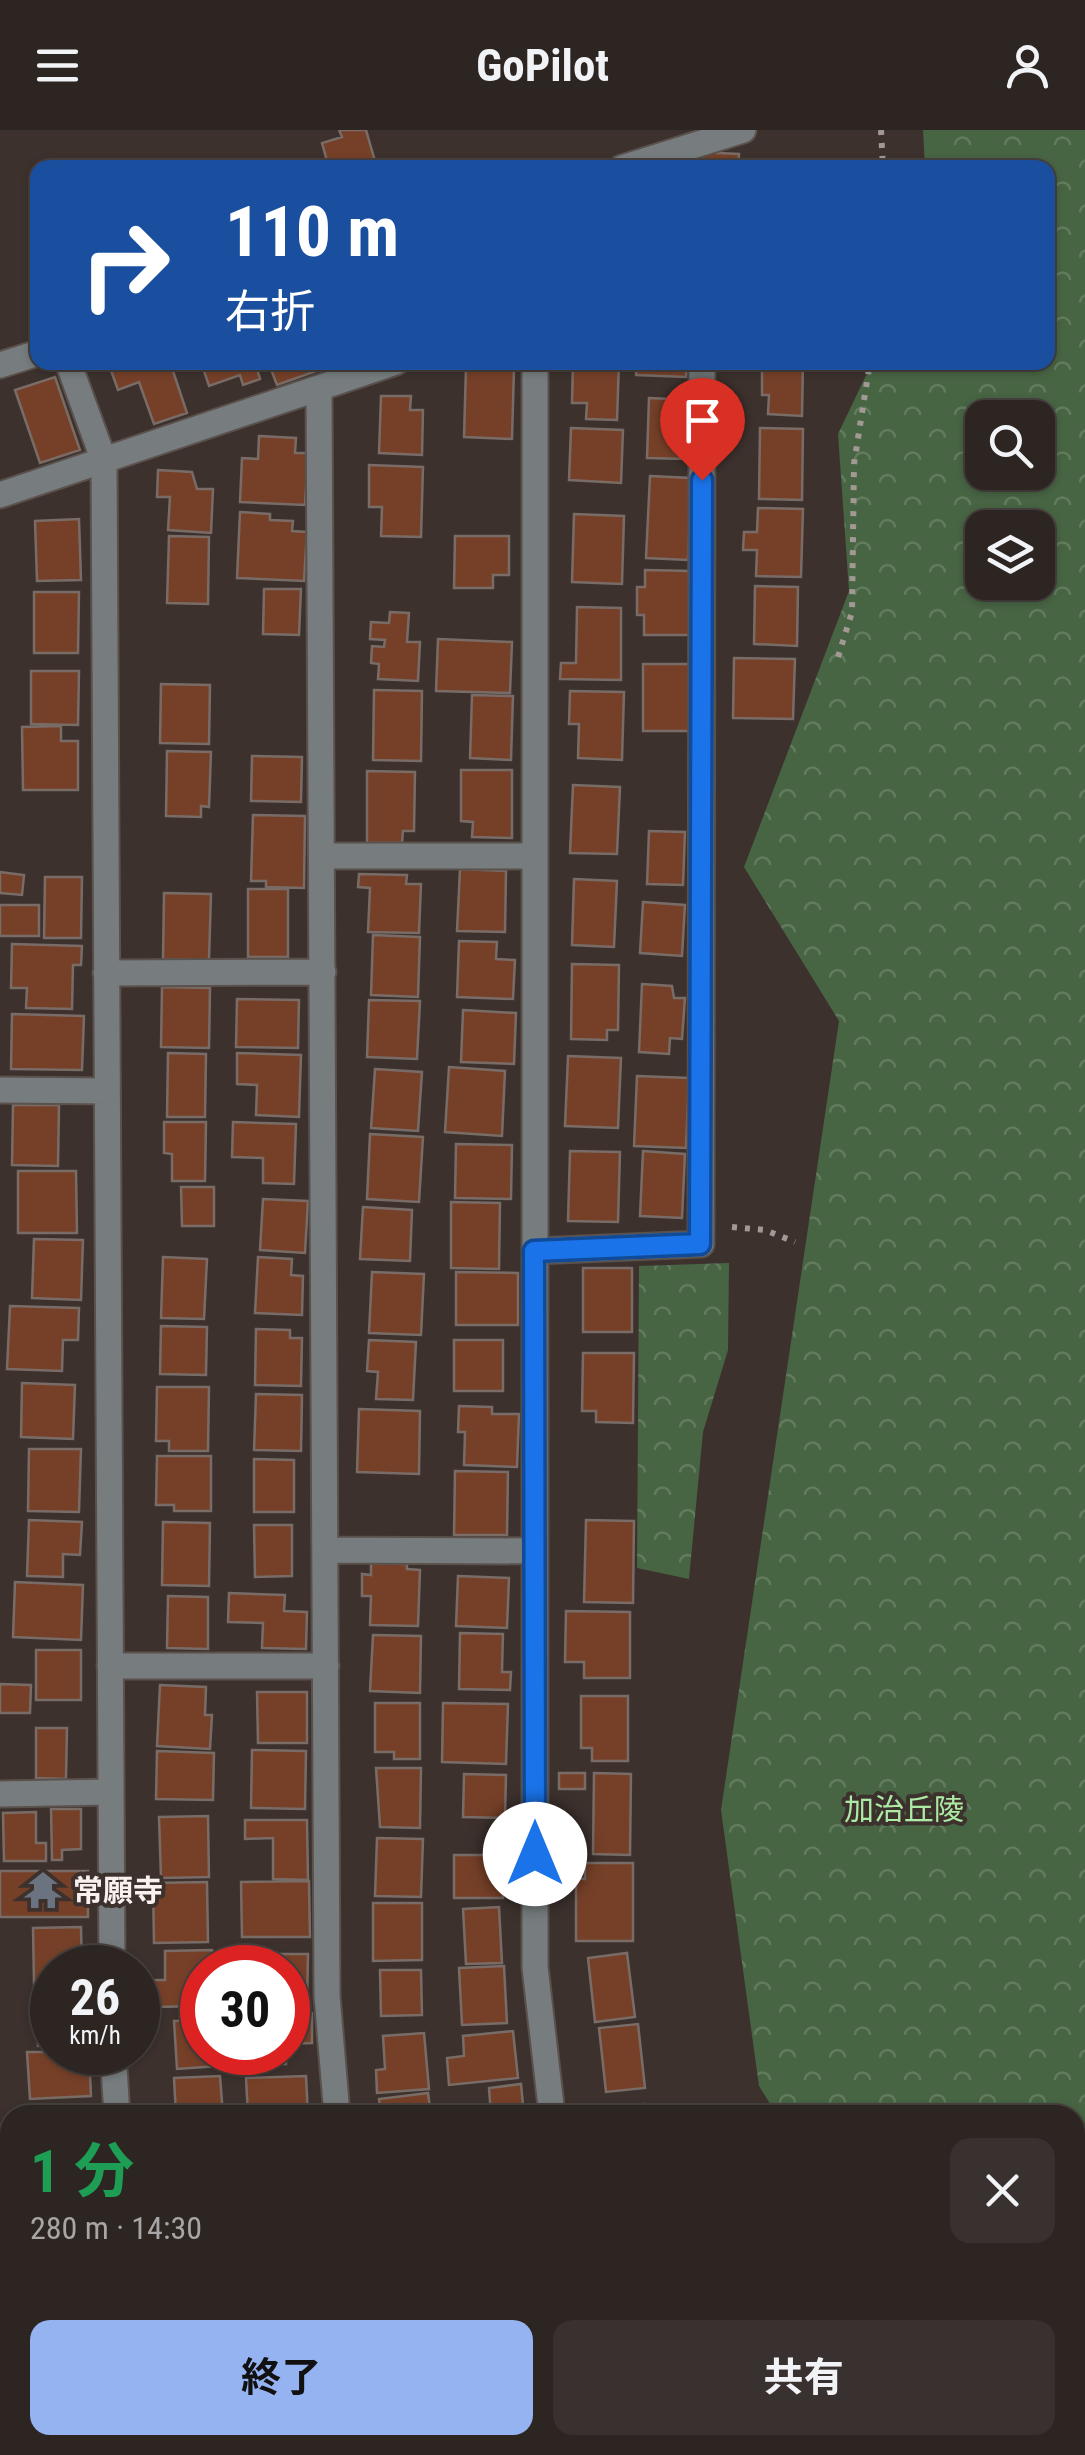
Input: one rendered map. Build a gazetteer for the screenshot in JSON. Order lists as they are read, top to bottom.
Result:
{
  "parks": ["加治丘陵"],
  "places": {
    "temple": ["常願寺"]
  },
  "page": {
    "header": "GoPilot",
    "turn": ["110 m", "右折"],
    "speed": "26 km/h",
    "limit": "30",
    "heading": ["1 分", "280 m · 14:30"],
    "buttons": ["終了", "共有"]
  }
}
